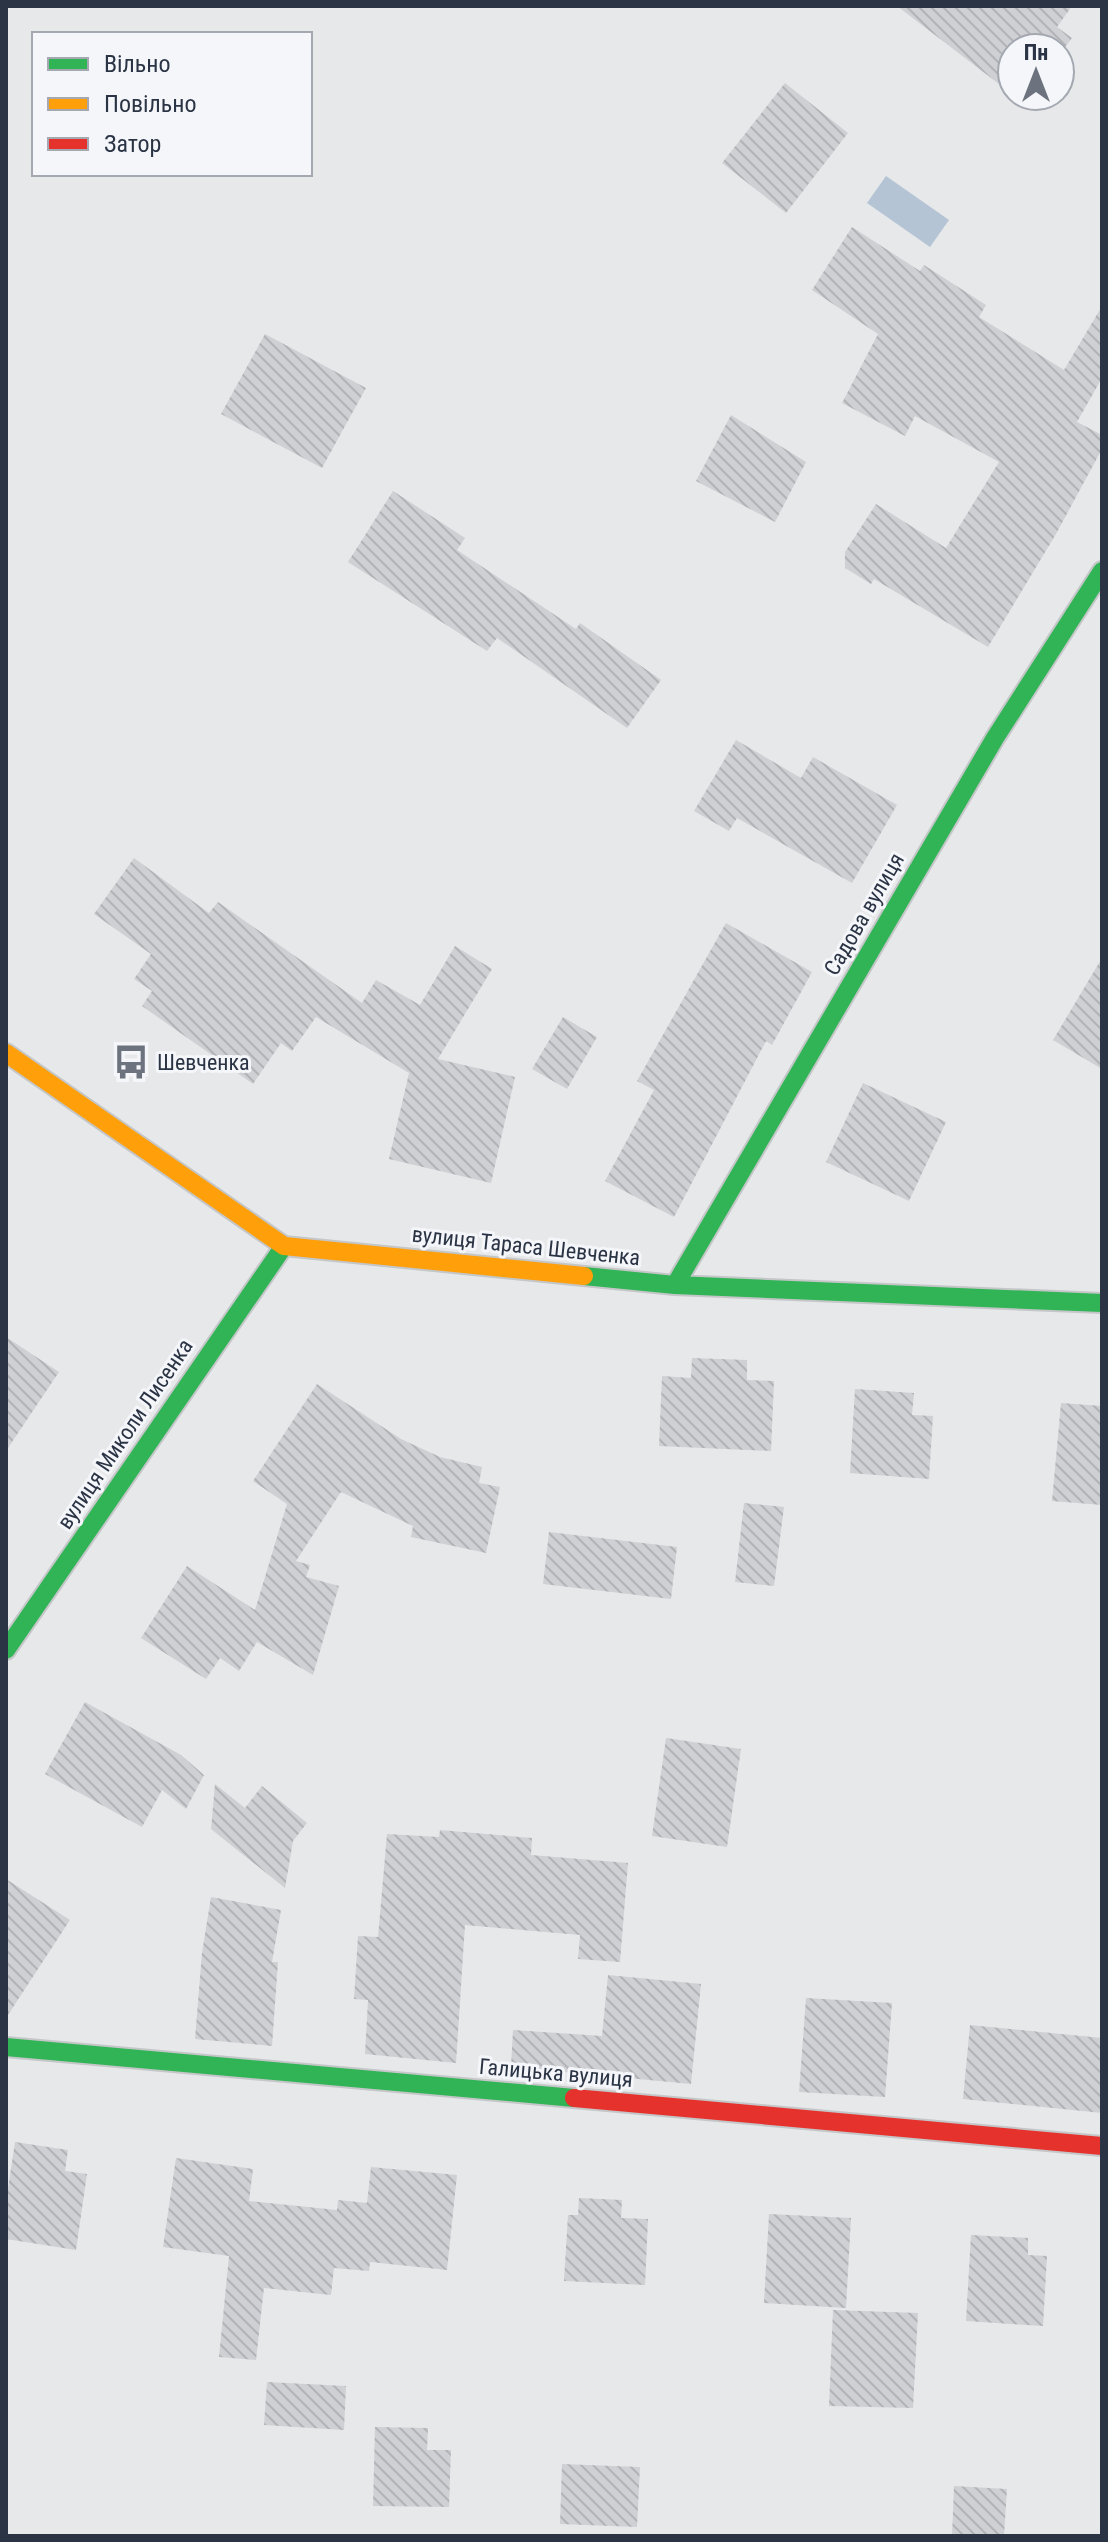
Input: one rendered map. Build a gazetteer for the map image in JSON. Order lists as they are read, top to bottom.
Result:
{
  "streets": {
    "street": [
      "Садова вулиця",
      "вулиця Тараса Шевченка",
      "вулиця Миколи Лисенка",
      "Галицька вулиця"
    ]
  },
  "crossings": [
    ["Садова вулиця", "вулиця Тараса Шевченка"],
    ["вулиця Тараса Шевченка", "вулиця Миколи Лисенка"]
  ],
  "places": {
    "bus stop": ["Шевченка"]
  },
  "legend": ["Вільно", "Повільно", "Затор"],
  "north": "top"
}
